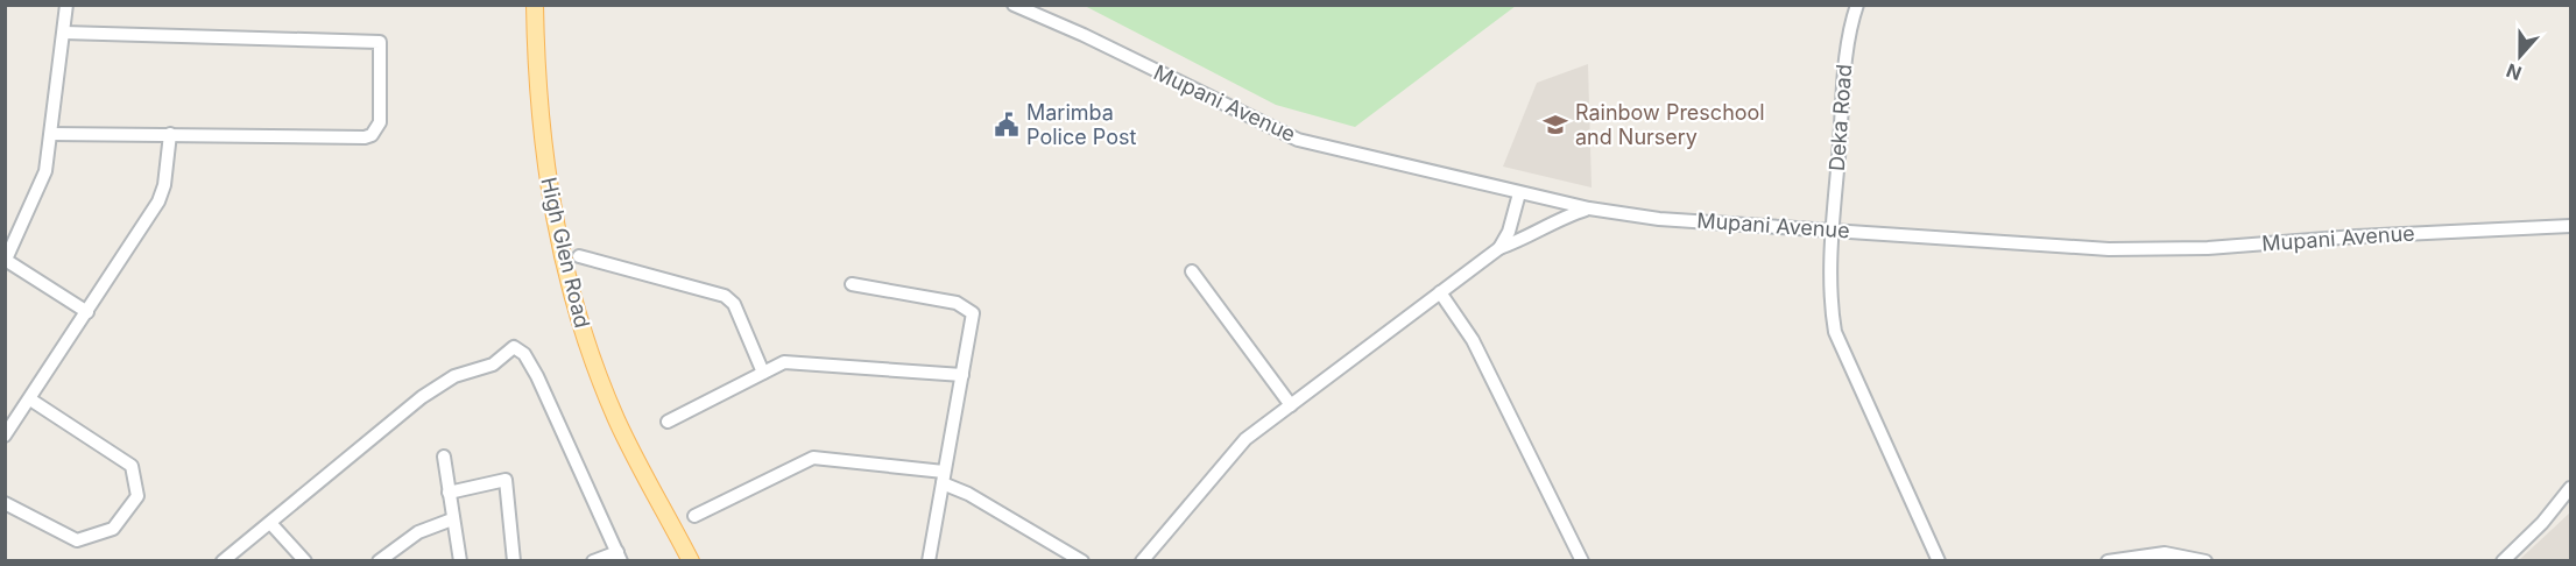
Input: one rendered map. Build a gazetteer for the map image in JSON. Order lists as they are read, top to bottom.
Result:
{
  "streets": {
    "main road": ["High Glen Road"],
    "street": ["Mupani Avenue", "Deka Road"]
  },
  "crossings": [
    ["Mupani Avenue", "Deka Road"]
  ],
  "places": {
    "public building": ["Marimba Police Post"],
    "school or university": ["Rainbow Preschool and Nursery"]
  },
  "north": "bottom"
}
